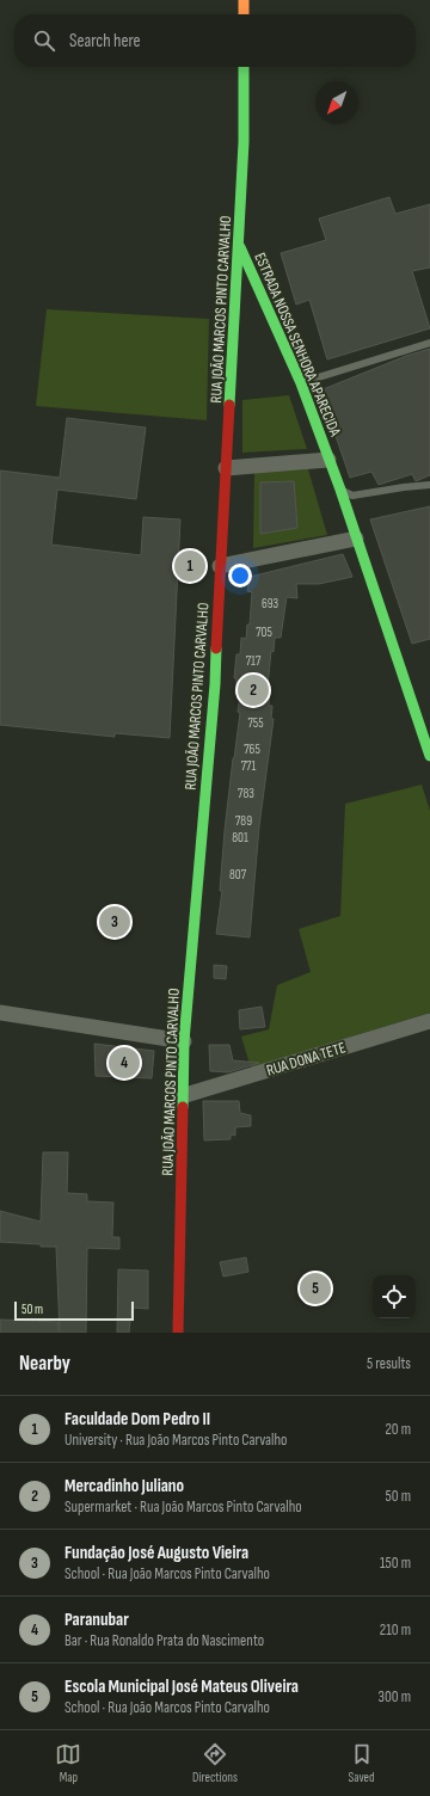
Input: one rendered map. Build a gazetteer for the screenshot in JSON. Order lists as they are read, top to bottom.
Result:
{
  "streets": {
    "main road": ["RUA JOÃO MARCOS PINTO CARVALHO", "ESTRADA NOSSA SENHORA APARECIDA"],
    "street": ["RUA DONA TETE"]
  },
  "crossings": [
    ["RUA JOÃO MARCOS PINTO CARVALHO", "ESTRADA NOSSA SENHORA APARECIDA"],
    ["RUA JOÃO MARCOS PINTO CARVALHO", "RUA DONA TETE"]
  ],
  "house_numbers": [
    "693",
    "705",
    "717",
    "755",
    "765",
    "771",
    "783",
    "789",
    "801",
    "807"
  ],
  "scale_bar": "50 m",
  "north": "bottom left",
  "page": {
    "search": "Search here",
    "pins": [
      "1",
      "2",
      "3",
      "4",
      "5"
    ],
    "scale": "50 m",
    "heading": ["Nearby", "5 results"],
    "list": [
      {
        "mark": "1",
        "name": "Faculdade Dom Pedro II",
        "note": "University · Rua João Marcos Pinto Carvalho",
        "value": "20 m"
      },
      {
        "mark": "2",
        "name": "Mercadinho Juliano",
        "note": "Supermarket · Rua João Marcos Pinto Carvalho",
        "value": "50 m"
      },
      {
        "mark": "3",
        "name": "Fundação José Augusto Vieira",
        "note": "School · Rua João Marcos Pinto Carvalho",
        "value": "150 m"
      },
      {
        "mark": "4",
        "name": "Paranubar",
        "note": "Bar · Rua Ronaldo Prata do Nascimento",
        "value": "210 m"
      },
      {
        "mark": "5",
        "name": "Escola Municipal José Mateus Oliveira",
        "note": "School · Rua João Marcos Pinto Carvalho",
        "value": "300 m"
      }
    ],
    "nav": ["Map", "Directions", "Saved"]
  }
}
